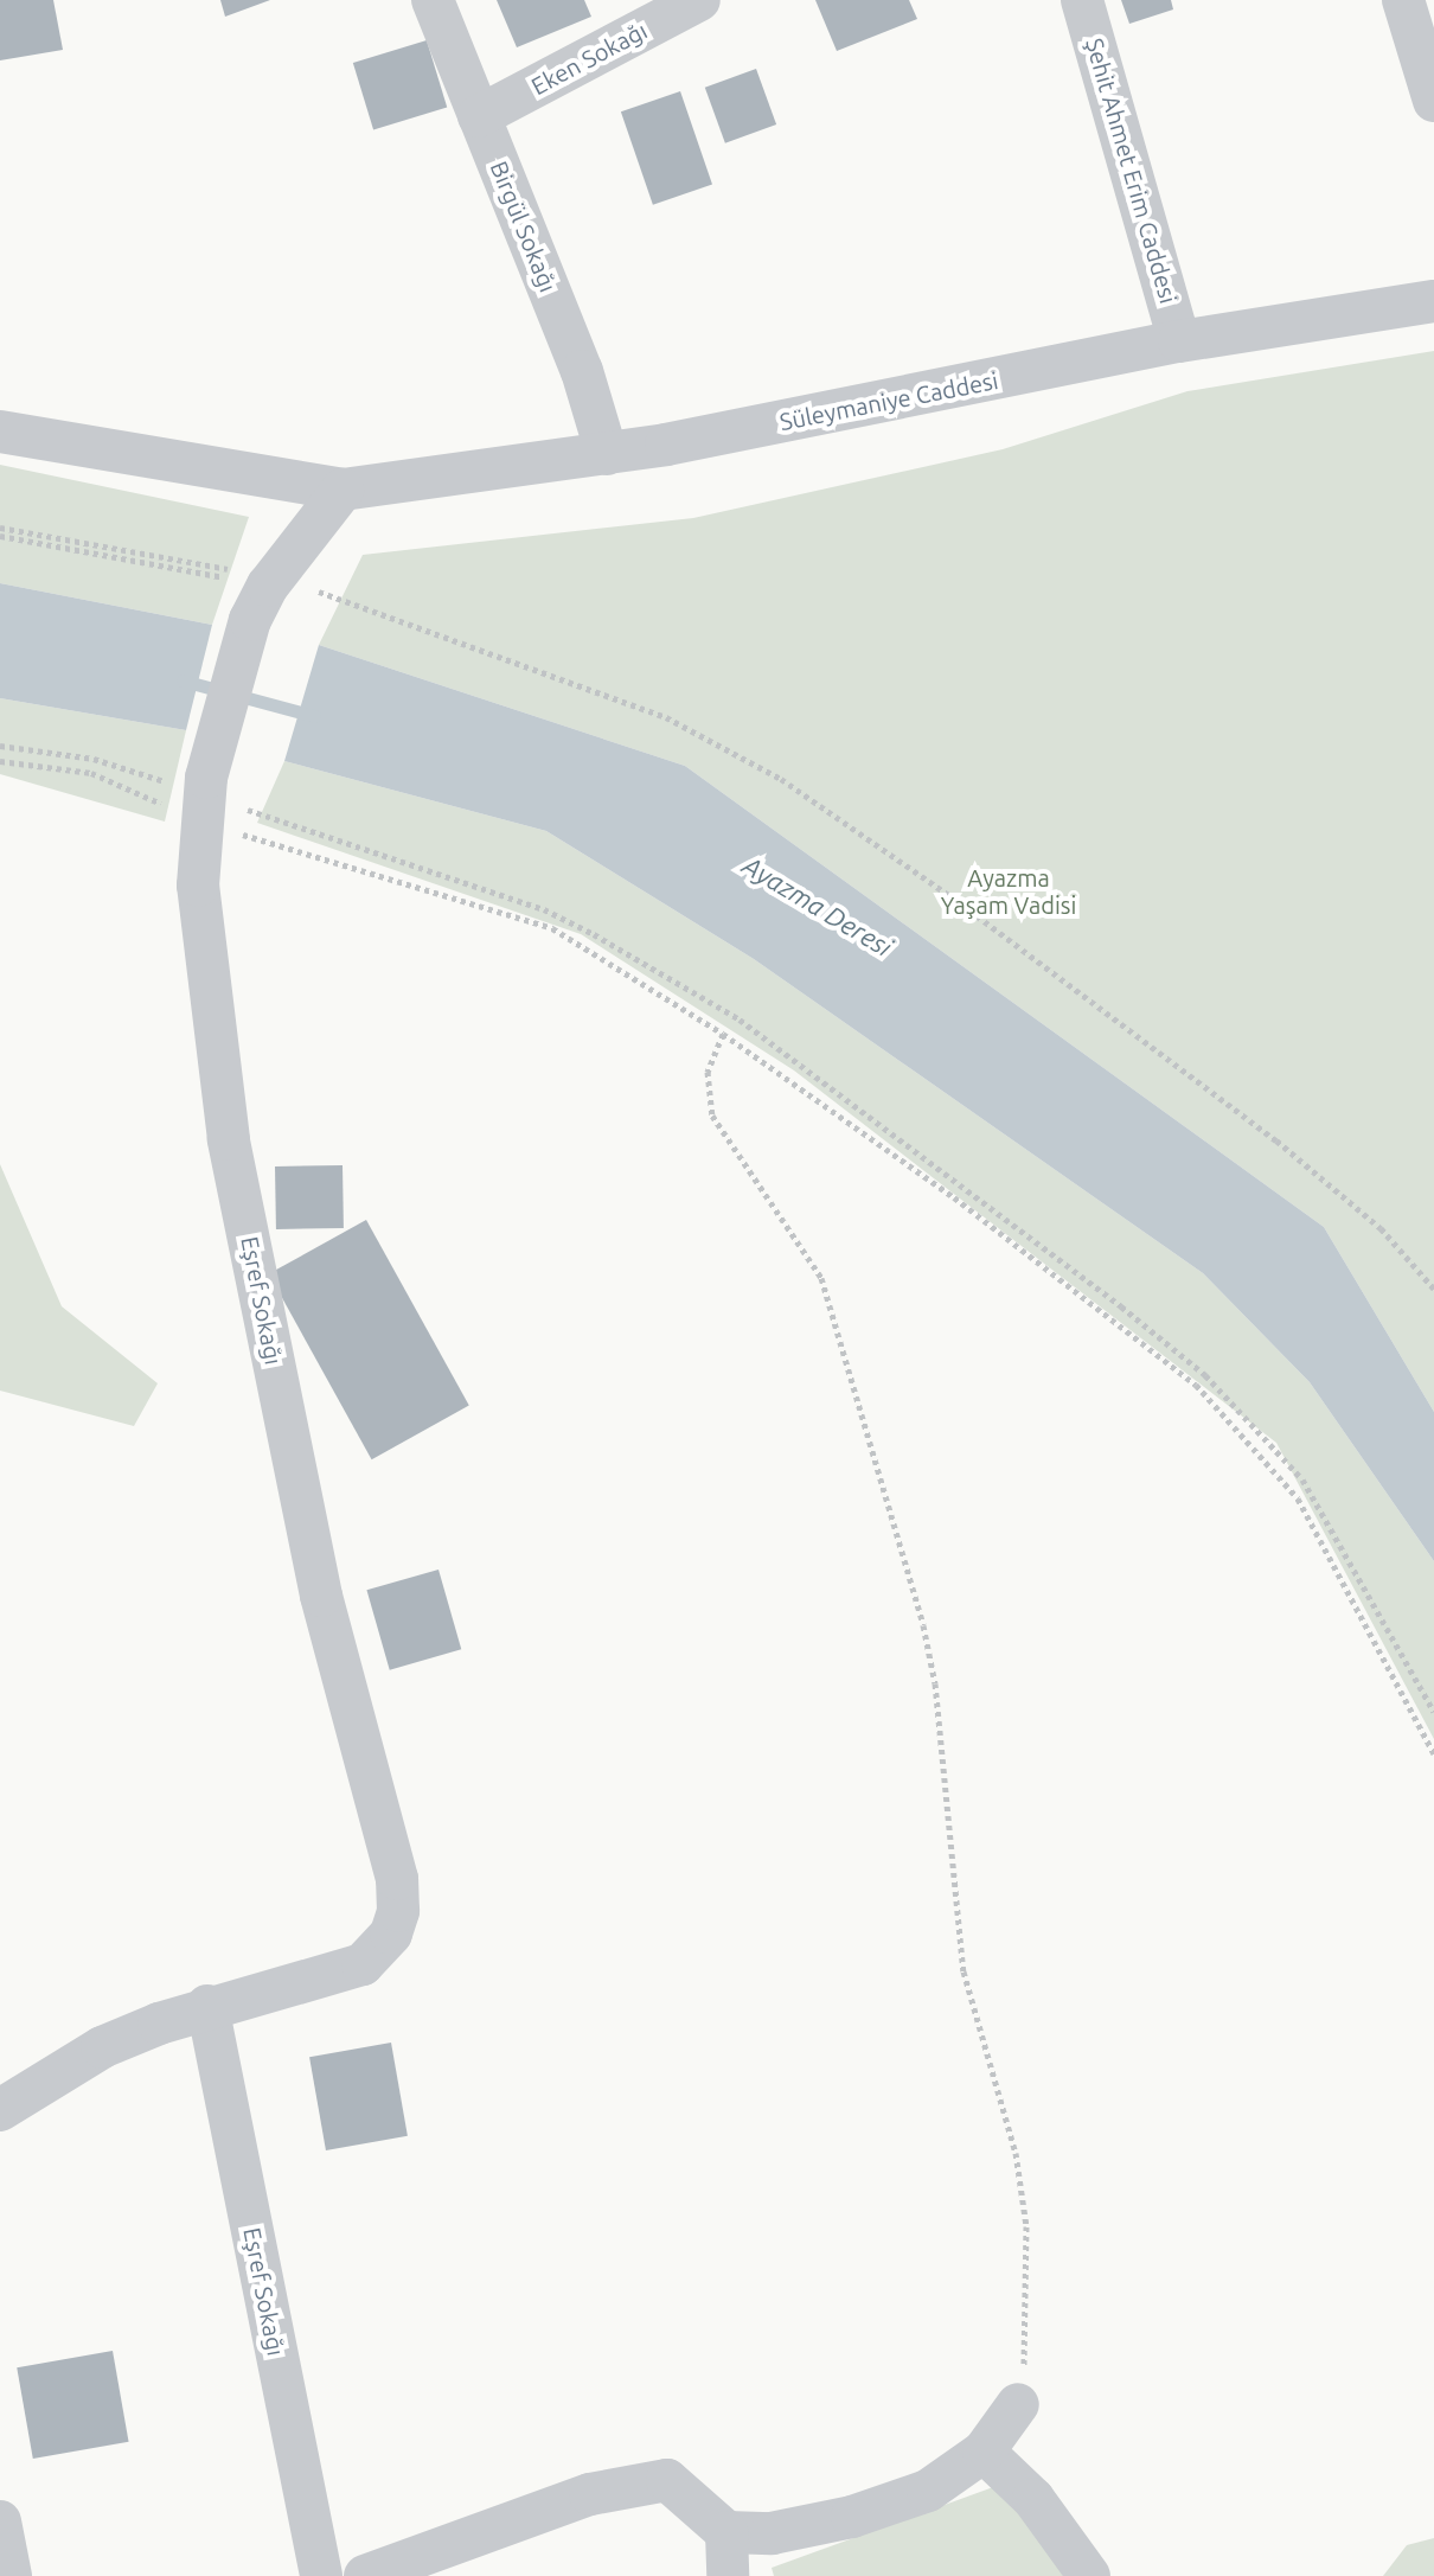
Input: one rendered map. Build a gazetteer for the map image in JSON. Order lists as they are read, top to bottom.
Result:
{
  "streets": {
    "street": [
      "Eken Sokağı",
      "Şehit Ahmet Erim Caddesi",
      "Birgül Sokağı",
      "Süleymaniye Caddesi",
      "Eşref Sokağı"
    ]
  },
  "crossings": [
    ["Eken Sokağı", "Birgül Sokağı"],
    ["Şehit Ahmet Erim Caddesi", "Süleymaniye Caddesi"],
    ["Birgül Sokağı", "Süleymaniye Caddesi"],
    ["Süleymaniye Caddesi", "Eşref Sokağı"]
  ],
  "water": ["Ayazma Deresi"],
  "parks": ["Ayazma Yaşam Vadisi"]
}
